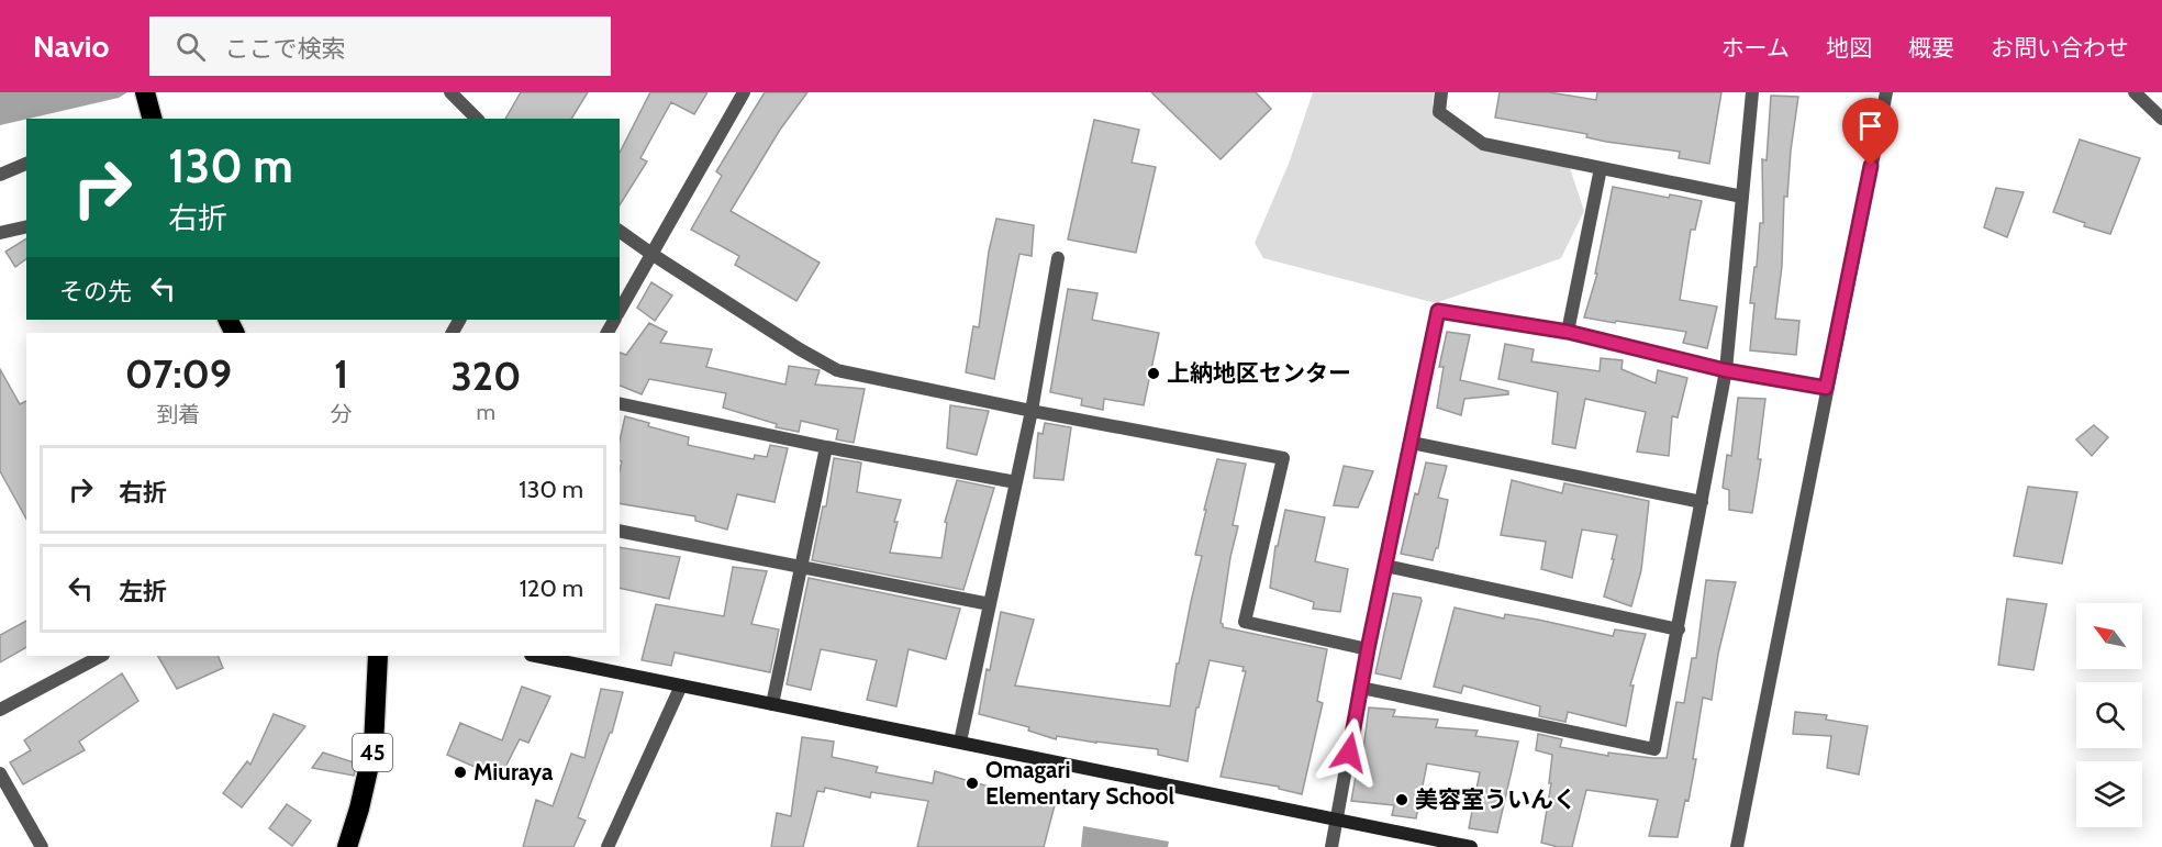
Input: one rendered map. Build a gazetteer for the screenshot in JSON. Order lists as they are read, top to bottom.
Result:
{
  "streets": {
    "highway": ["45"]
  },
  "places": [
    "上納地区センター",
    "Miuraya",
    "Omagari Elementary School",
    "美容室ういんく"
  ],
  "north": "top left",
  "page": {
    "header": "Navio",
    "search": "ここで検索",
    "nav": [
      "ホーム",
      "地図",
      "概要",
      "お問い合わせ"
    ],
    "turn": ["130 m", "右折"],
    "then": "その先",
    "eta": [
      "07:09",
      "到着",
      "1",
      "分",
      "320",
      "m"
    ],
    "list": [
      {
        "name": "右折",
        "value": "130 m"
      },
      {
        "name": "左折",
        "value": "120 m"
      }
    ]
  }
}
